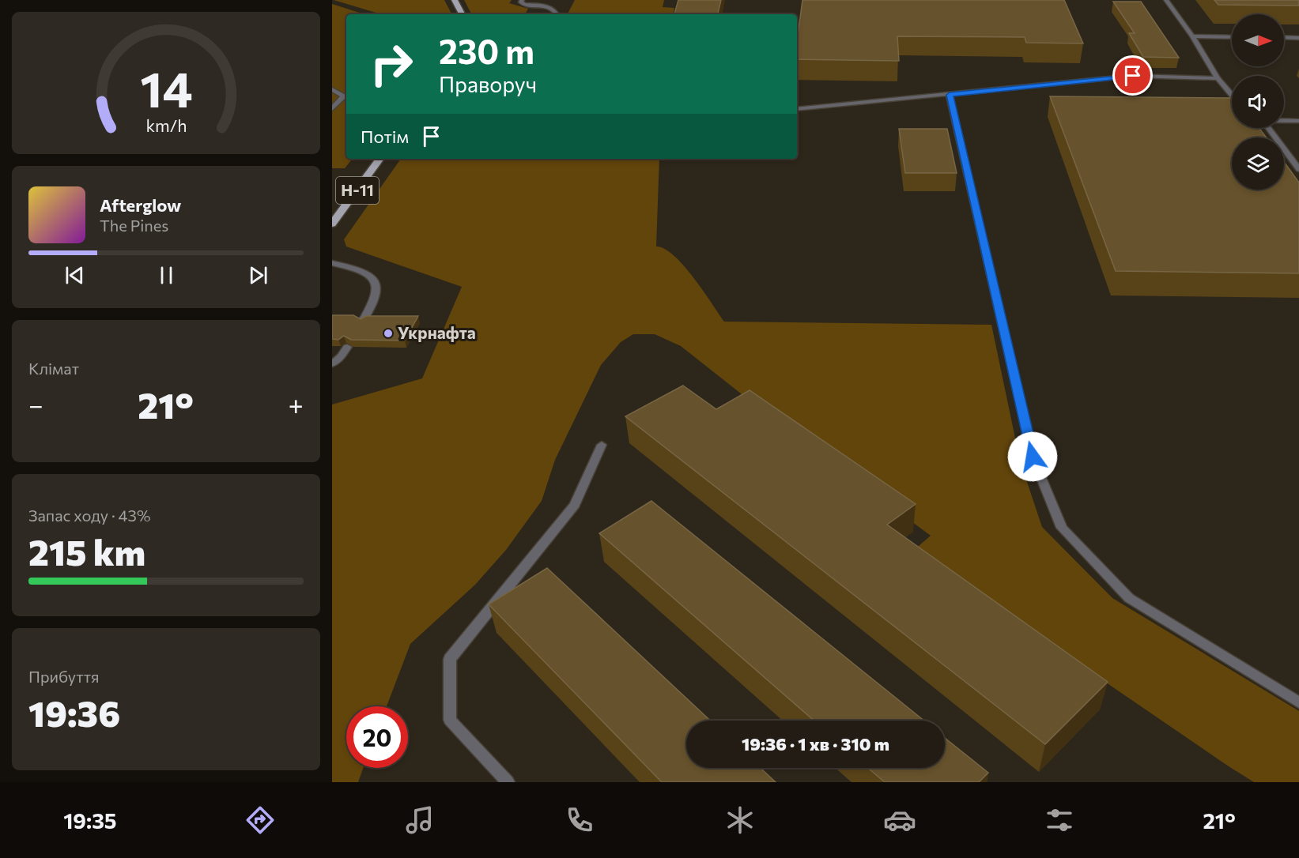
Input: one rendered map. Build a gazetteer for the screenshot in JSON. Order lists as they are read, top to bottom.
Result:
{
  "streets": {
    "main road": ["Н-11"]
  },
  "places": ["Укрнафта"],
  "north": "right",
  "page": {
    "turn": ["230 m", "Праворуч"],
    "then": "Потім",
    "song": ["Afterglow", "The Pines"],
    "tile": [
      "Клімат",
      ["Запас ходу · 43%", "215 km"],
      ["Прибуття", "19:36"]
    ],
    "heat": ["−", "21°", "+"],
    "limit": "20",
    "trip": "19:36 · 1 хв · 310 m",
    "tabs": ["19:35", "21°"],
    "gauge": ["14", "km/h"]
  }
}
